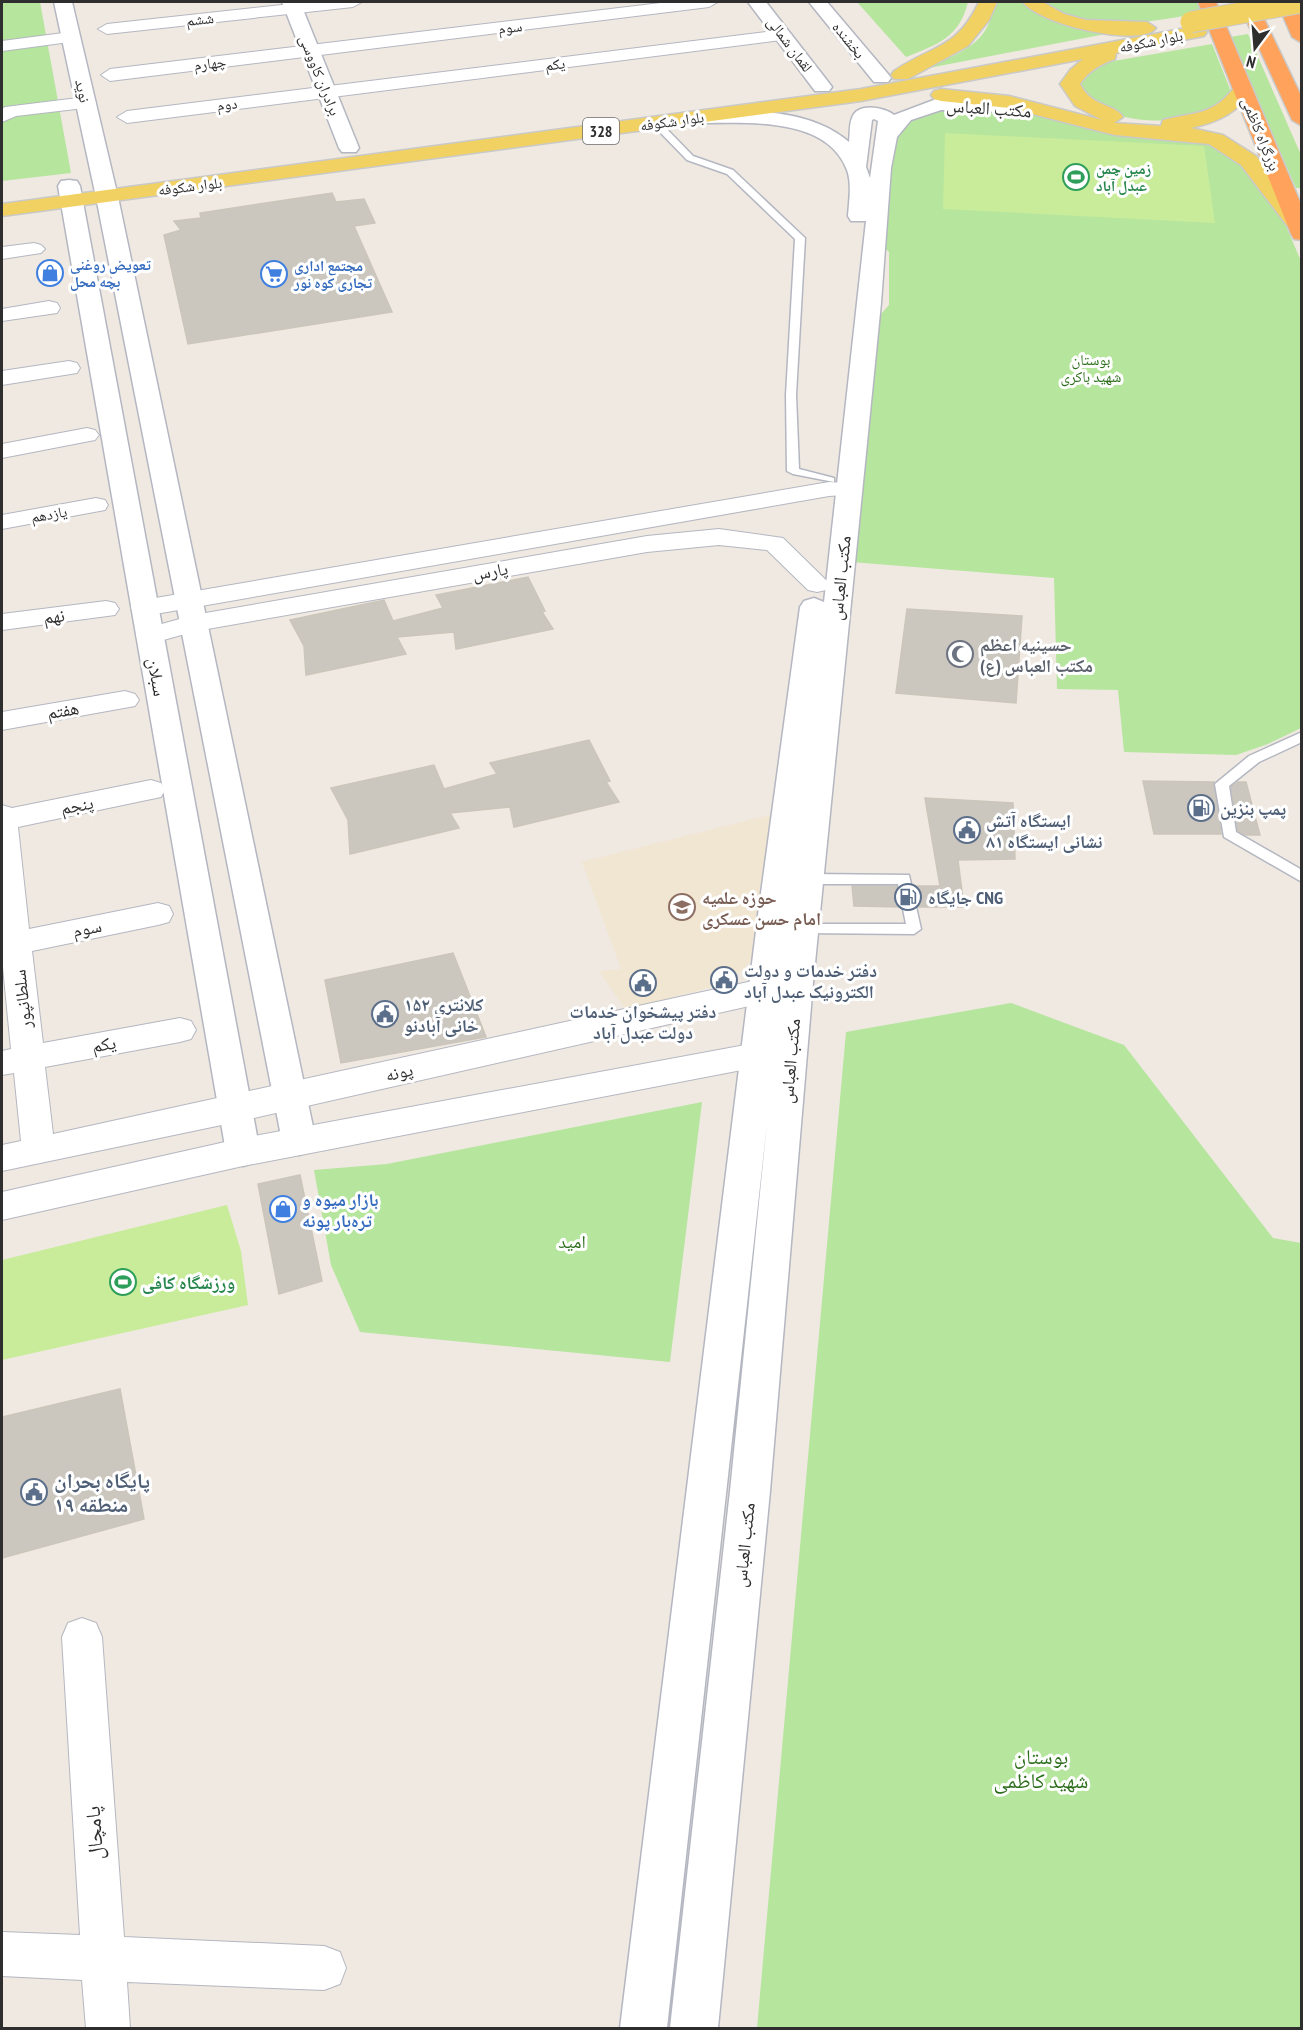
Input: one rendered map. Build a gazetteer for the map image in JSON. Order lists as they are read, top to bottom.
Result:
{
  "streets": {
    "highway": ["بزرگراه کاظمی"],
    "main road": [
      "بخشنده",
      "بلوار شکوفه",
      "لقمان شمالی",
      "برادران کاووسی",
      "نوید",
      "مکتب العباس",
      "328",
      "سبلان"
    ],
    "street": [
      "ششم",
      "سوم",
      "چهارم",
      "یکم",
      "دوم",
      "یازدهم",
      "پارس",
      "نهم",
      "هفتم",
      "پنجم",
      "سلطانپور",
      "پونه",
      "پامچال"
    ]
  },
  "crossings": [
    ["ششم", "برادران کاووسی"],
    ["سوم", "چهارم"],
    ["سوم", "برادران کاووسی"],
    ["سوم", "سلطانپور"],
    ["بخشنده", "بلوار شکوفه"],
    ["بلوار شکوفه", "لقمان شمالی"],
    ["بلوار شکوفه", "برادران کاووسی"],
    ["بلوار شکوفه", "نوید"],
    ["بلوار شکوفه", "328"],
    ["بلوار شکوفه", "سبلان"],
    ["لقمان شمالی", "یکم"],
    ["چهارم", "برادران کاووسی"],
    ["یکم", "برادران کاووسی"],
    ["یکم", "دوم"],
    ["یکم", "سلطانپور"],
    ["برادران کاووسی", "دوم"],
    ["مکتب العباس", "پارس"],
    ["مکتب العباس", "پونه"],
    ["پارس", "سبلان"],
    ["سبلان", "پونه"],
    ["پنجم", "سلطانپور"],
    ["سلطانپور", "پونه"]
  ],
  "parks": ["بوستان شهید باکری", "امید", "بوستان شهید کاظمی"],
  "places": {
    "sports": ["زمین چمن عبدل آباد", "ورزشگاه کافی"],
    "shop": ["تعویض روغنی بچه محل", "بازار میوه و تره‌بار پونه"],
    "supermarket": ["مجتمع اداری تجاری کوه نور"],
    "mosque": ["حسینیه اعظم مکتب العباس (ع)"],
    "fuel station": ["پمپ بنزین", "جایگاه CNG"],
    "public building": [
      "ایستگاه آتش نشانی ایستگاه ۸۱",
      "دفتر خدمات و دولت الکترونیک عبدل آباد",
      "دفتر پیشخوان خدمات دولت عبدل آباد",
      "کلانتری ۱۵۲ خانی آبادنو",
      "پایگاه بحران منطقه ۱۹"
    ],
    "school or university": ["حوزه علمیه امام حسن عسکری"]
  },
  "north": "bottom"
}
